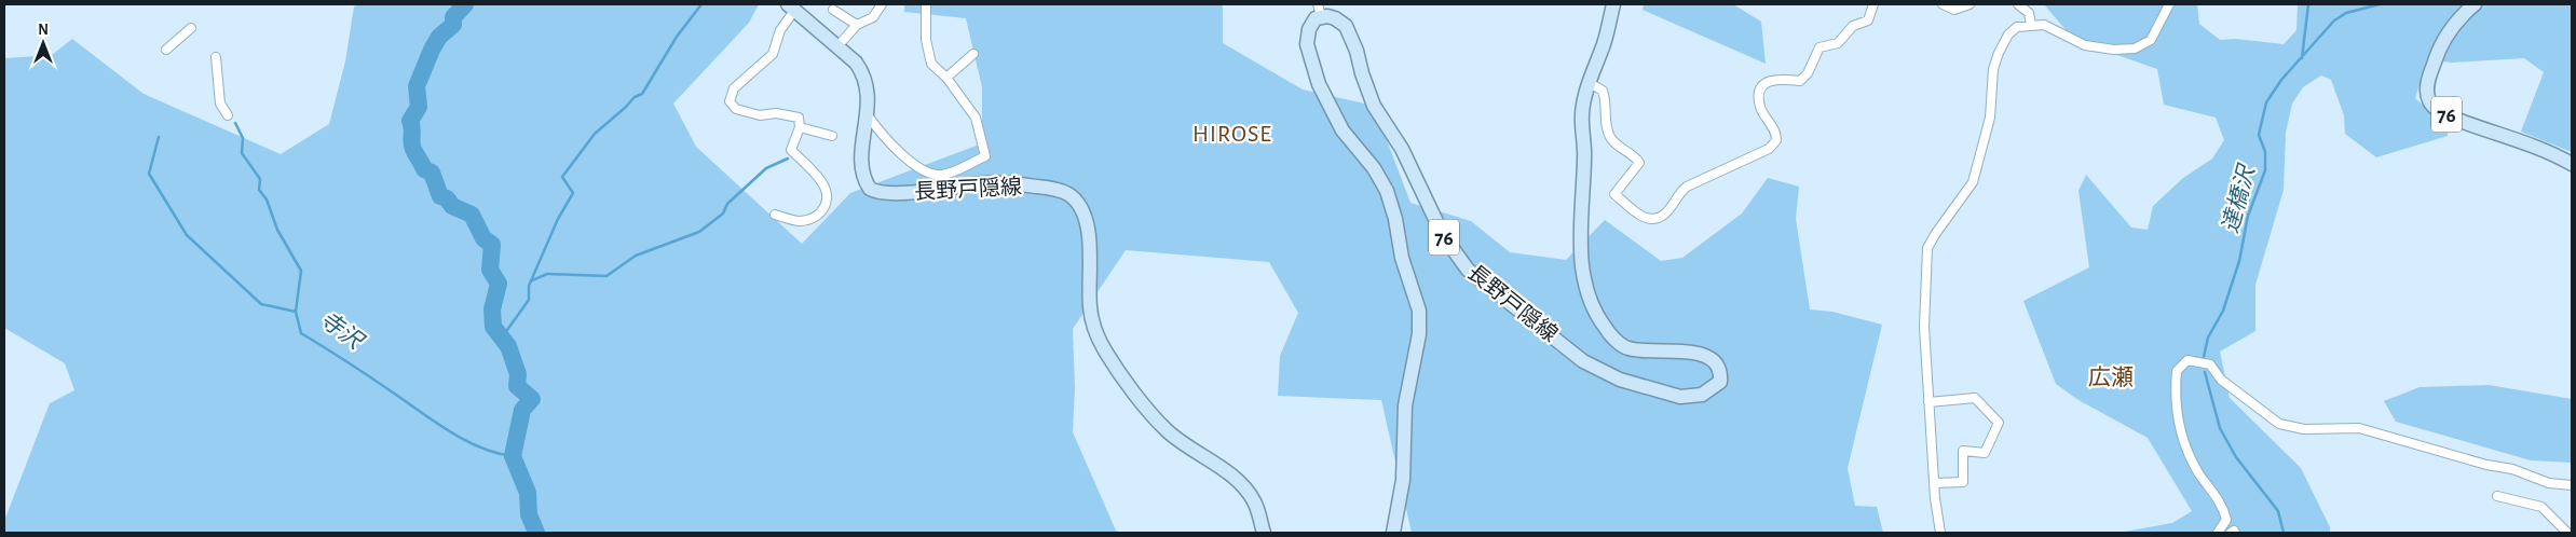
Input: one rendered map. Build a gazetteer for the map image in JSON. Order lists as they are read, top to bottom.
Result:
{
  "streets": {
    "main road": ["76", "長野戸隠線"]
  },
  "districts": ["HIROSE", "広瀬"],
  "water": ["達橋沢", "寺沢"],
  "north": "top"
}
